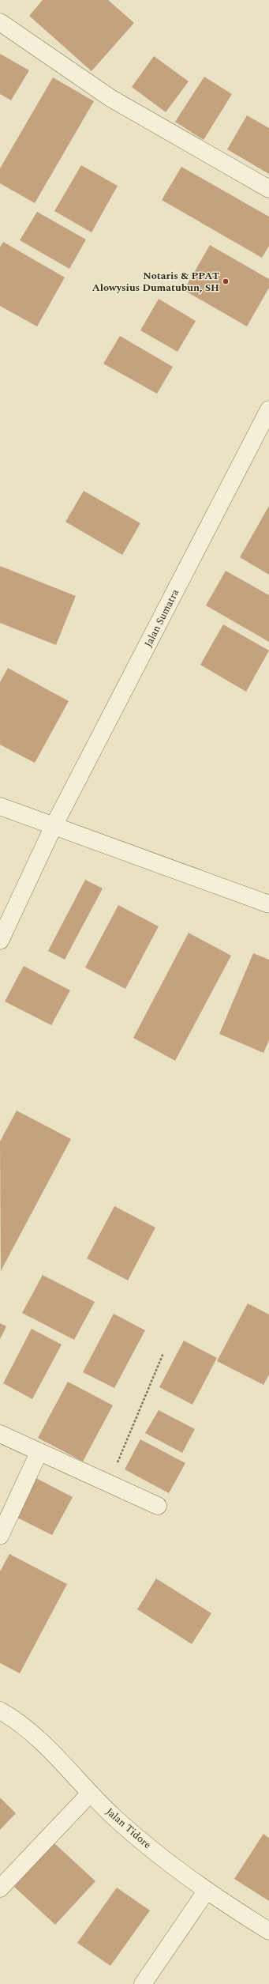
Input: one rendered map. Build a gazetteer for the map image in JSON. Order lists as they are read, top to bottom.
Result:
{
  "streets": {
    "street": ["Jalan Sumatra", "Jalan Tidore"]
  },
  "places": ["Notaris & PPAT Alowysius Dumatubun, SH"]
}
